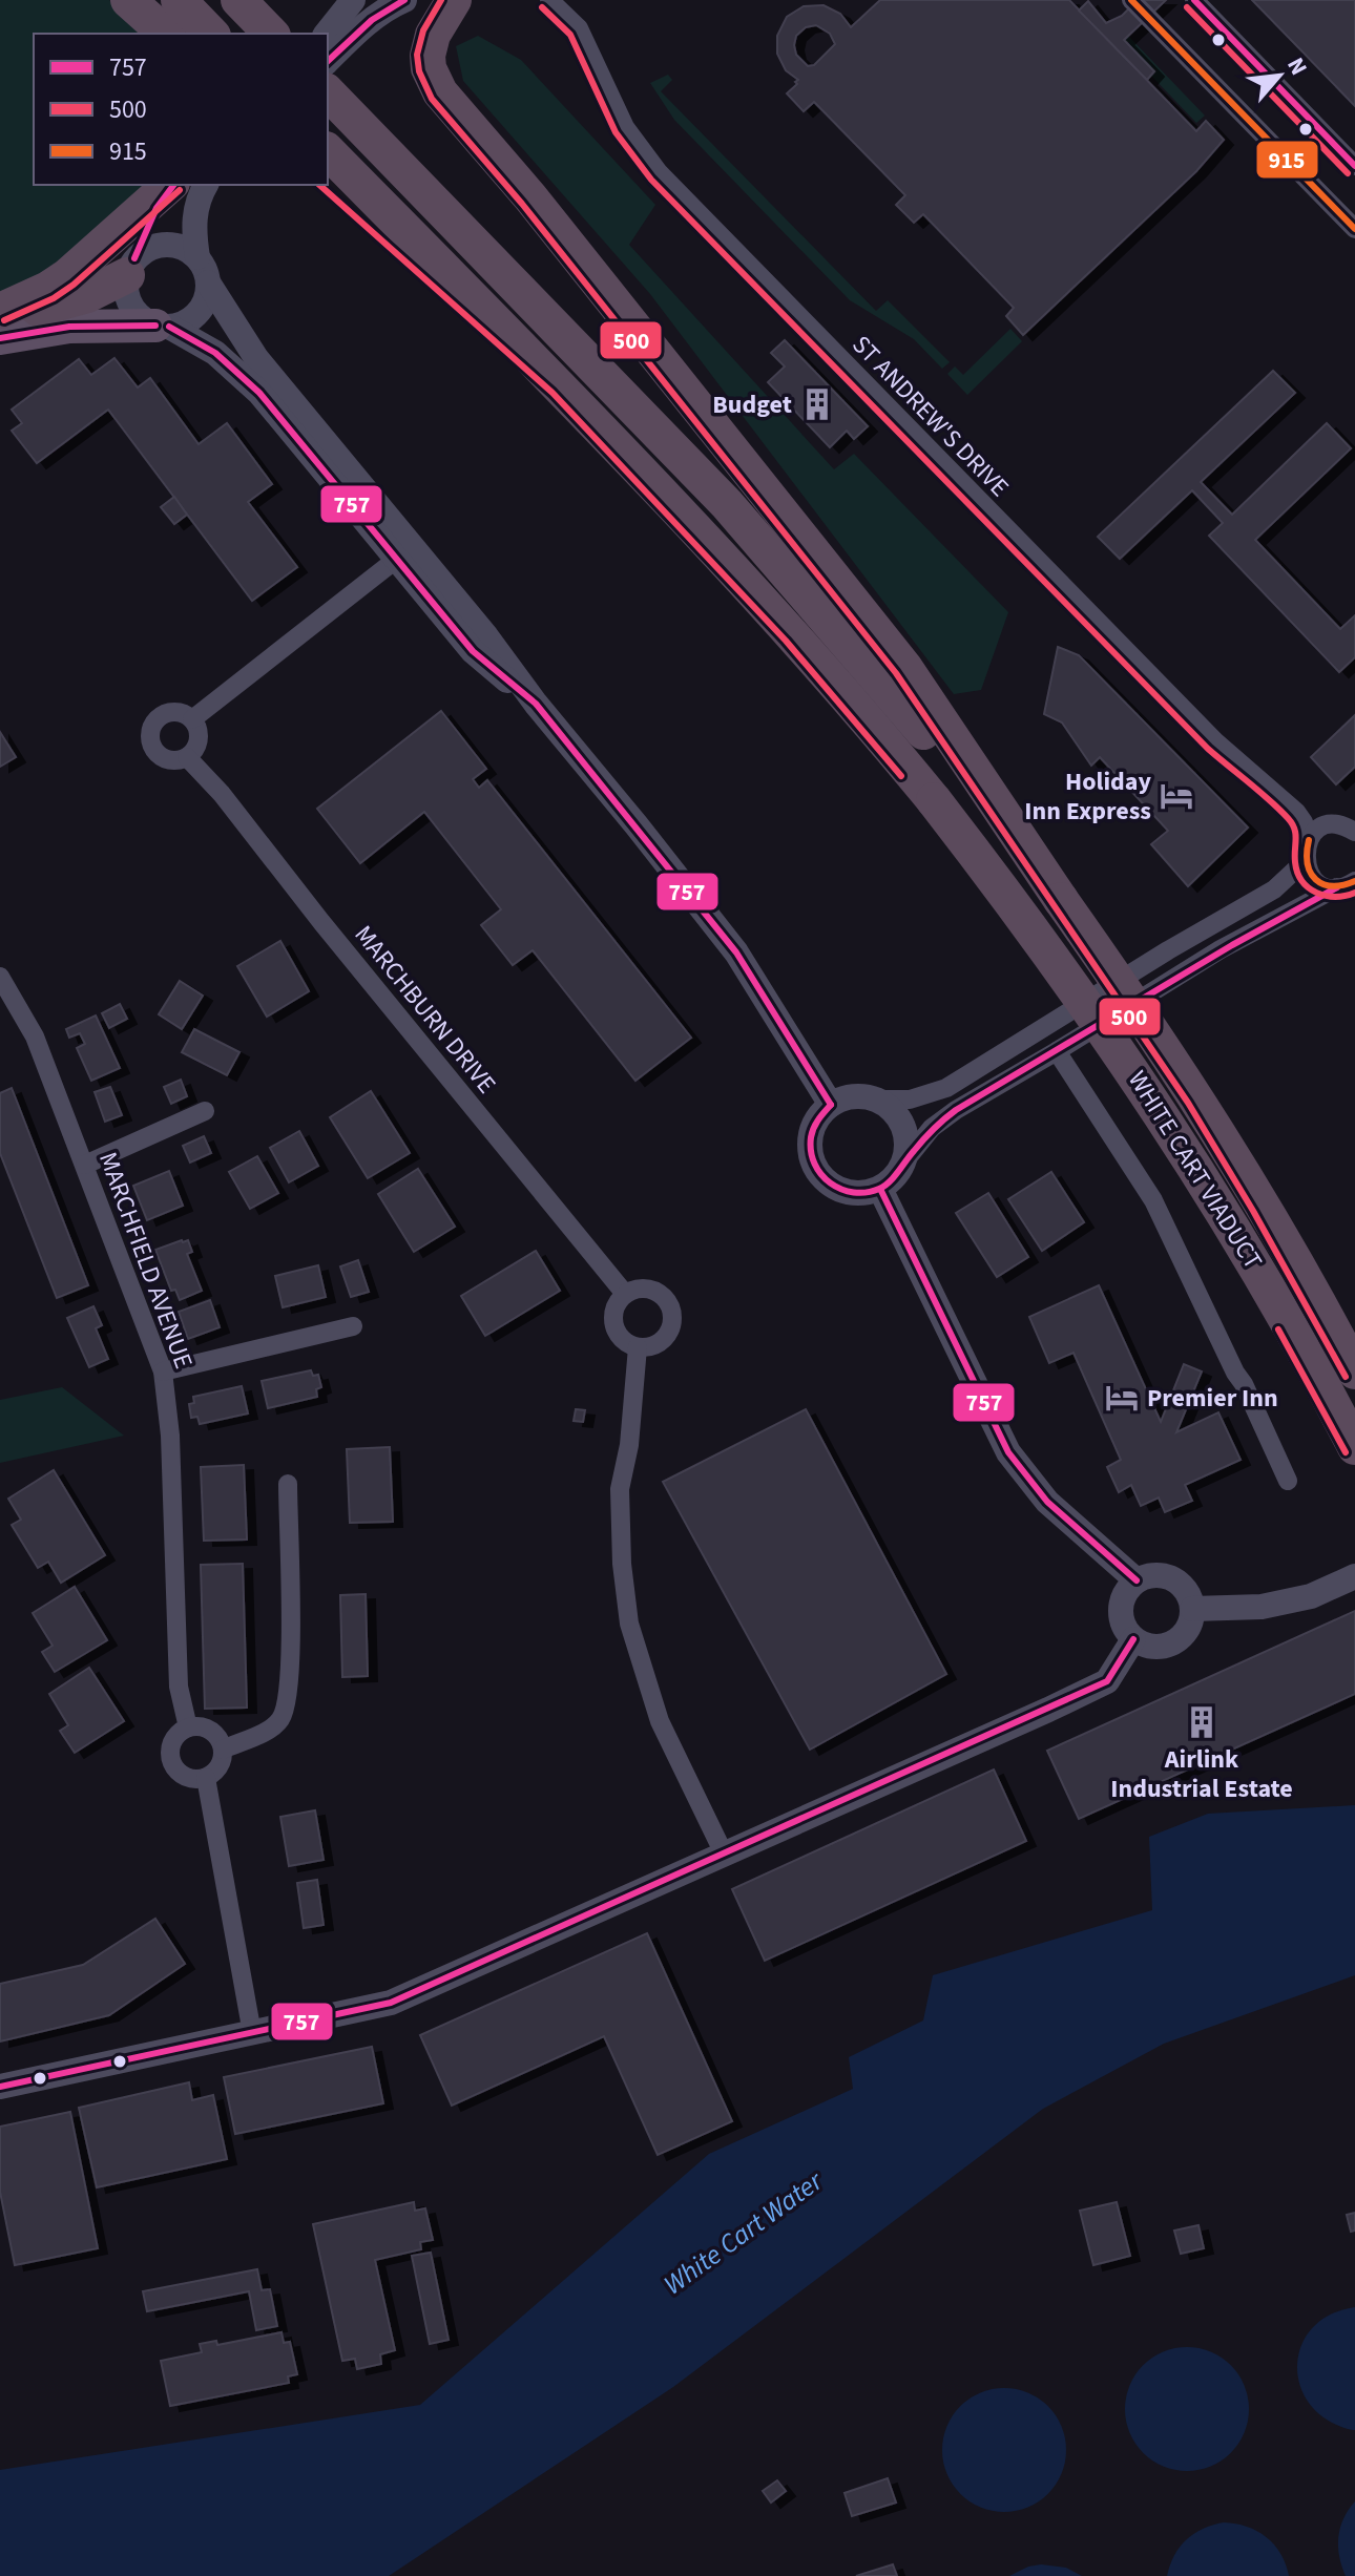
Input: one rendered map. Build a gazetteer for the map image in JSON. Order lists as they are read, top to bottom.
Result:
{
  "streets": {
    "highway": ["WHITE CART VIADUCT"],
    "street": ["ST ANDREW'S DRIVE", "MARCHBURN DRIVE", "MARCHFIELD AVENUE"]
  },
  "water": ["White Cart Water"],
  "places": {
    "building": ["Budget", "Airlink Industrial Estate"],
    "hotel": ["Holiday Inn Express", "Premier Inn"]
  },
  "lines": ["transit line 757", "transit line 500", "transit line 915"],
  "legend": ["757", "500", "915"],
  "north": "top right"
}
